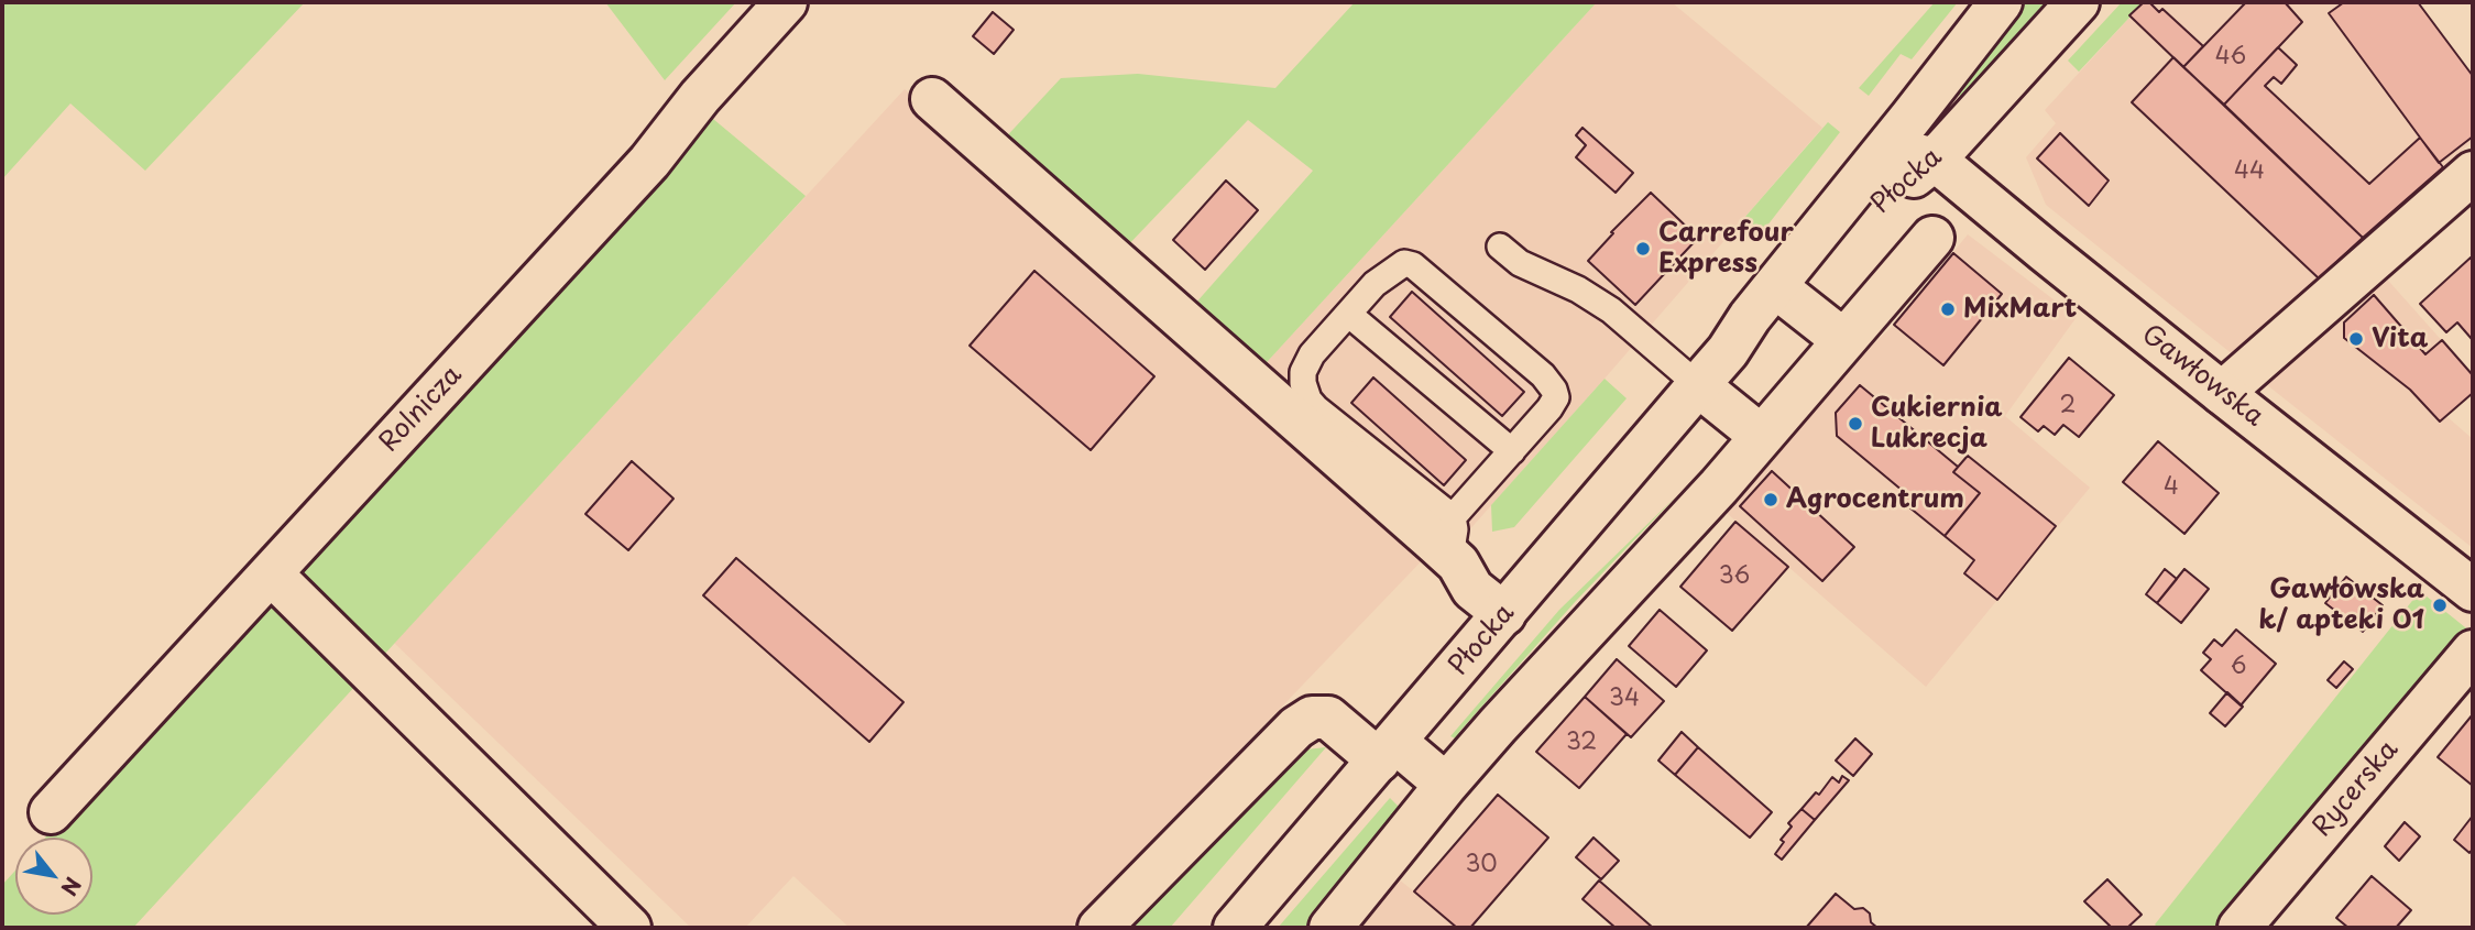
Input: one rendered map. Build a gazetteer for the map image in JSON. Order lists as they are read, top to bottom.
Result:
{
  "streets": {
    "street": [
      "Płocka",
      "Gawłowska",
      "Rolnicza",
      "Rycerska"
    ]
  },
  "crossings": [
    ["Płocka", "Gawłowska"]
  ],
  "places": [
    "Carrefour Express",
    "MixMart",
    "Vita",
    "Cukiernia Lukrecja",
    "Agrocentrum",
    "Gawłowska k/ apteki 01"
  ],
  "house_numbers": [
    "46",
    "44",
    "2",
    "4",
    "36",
    "6",
    "34",
    "32",
    "30"
  ],
  "north": "bottom right"
}
